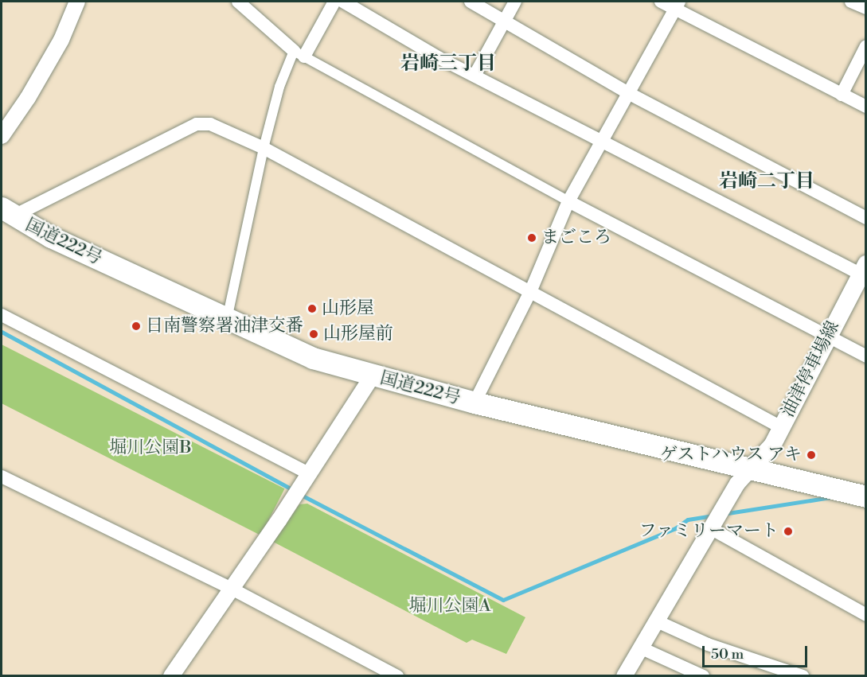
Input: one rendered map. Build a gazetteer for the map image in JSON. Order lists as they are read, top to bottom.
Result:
{
  "streets": {
    "highway": ["国道222号"],
    "main road": ["油津停車場線"]
  },
  "crossings": [
    ["国道222号", "油津停車場線"]
  ],
  "districts": ["岩崎三丁目", "岩崎二丁目"],
  "parks": ["堀川公園B", "堀川公園A"],
  "places": [
    "まごころ",
    "山形屋",
    "日南警察署油津交番",
    "山形屋前",
    "ゲストハウス アキ",
    "ファミリーマート"
  ],
  "scale_bar": "50 m"
}
